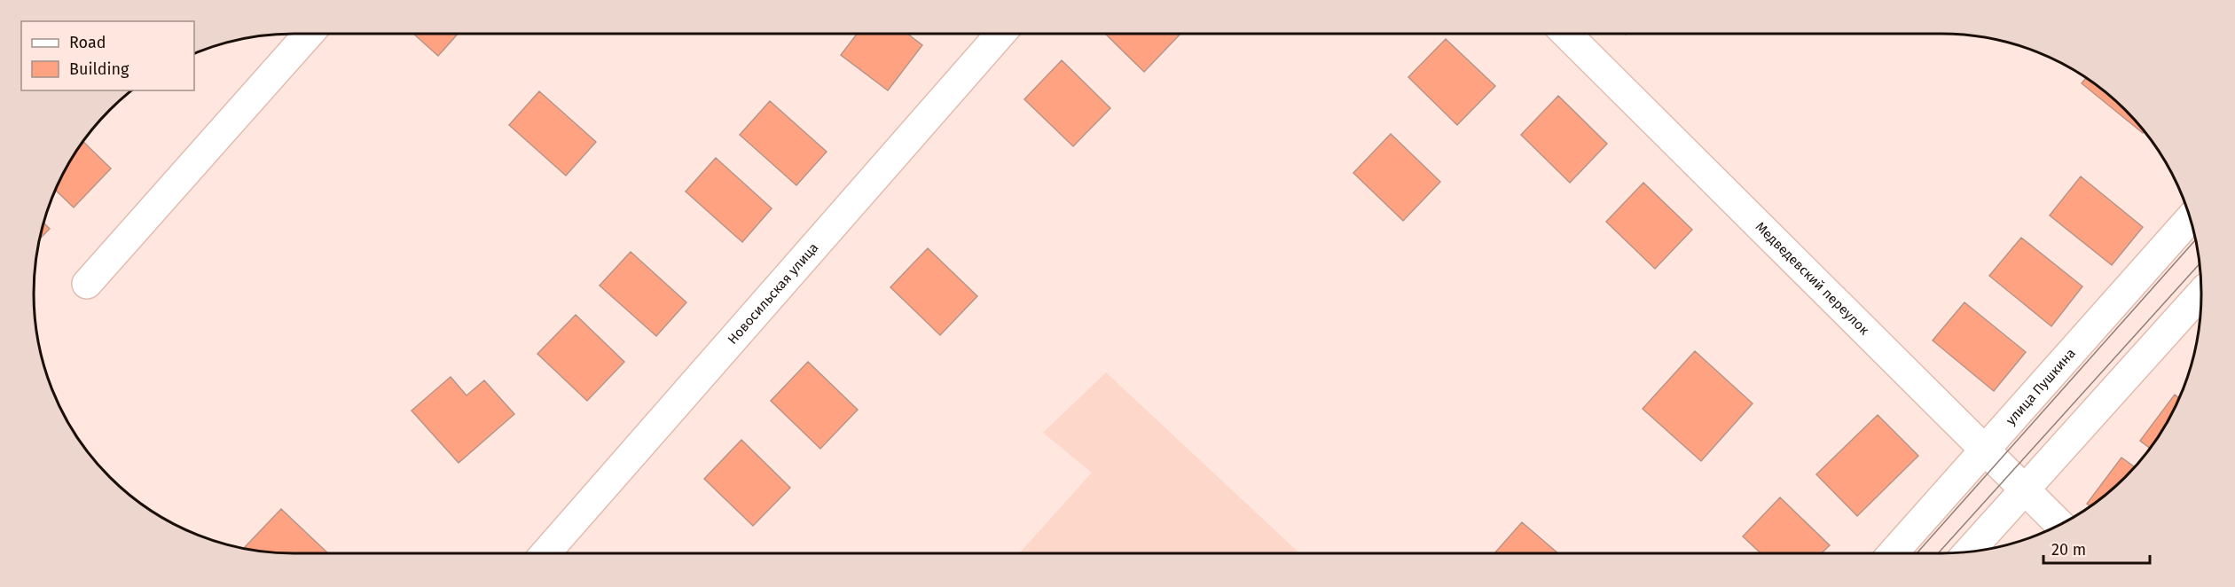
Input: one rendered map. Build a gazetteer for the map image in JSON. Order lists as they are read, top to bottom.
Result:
{
  "streets": {
    "street": ["Медведевский переулок", "Новосильская улица", "улица Пушкина"]
  },
  "crossings": [
    ["Медведевский переулок", "улица Пушкина"]
  ],
  "legend": ["Road", "Building"],
  "scale_bar": "20 m"
}
